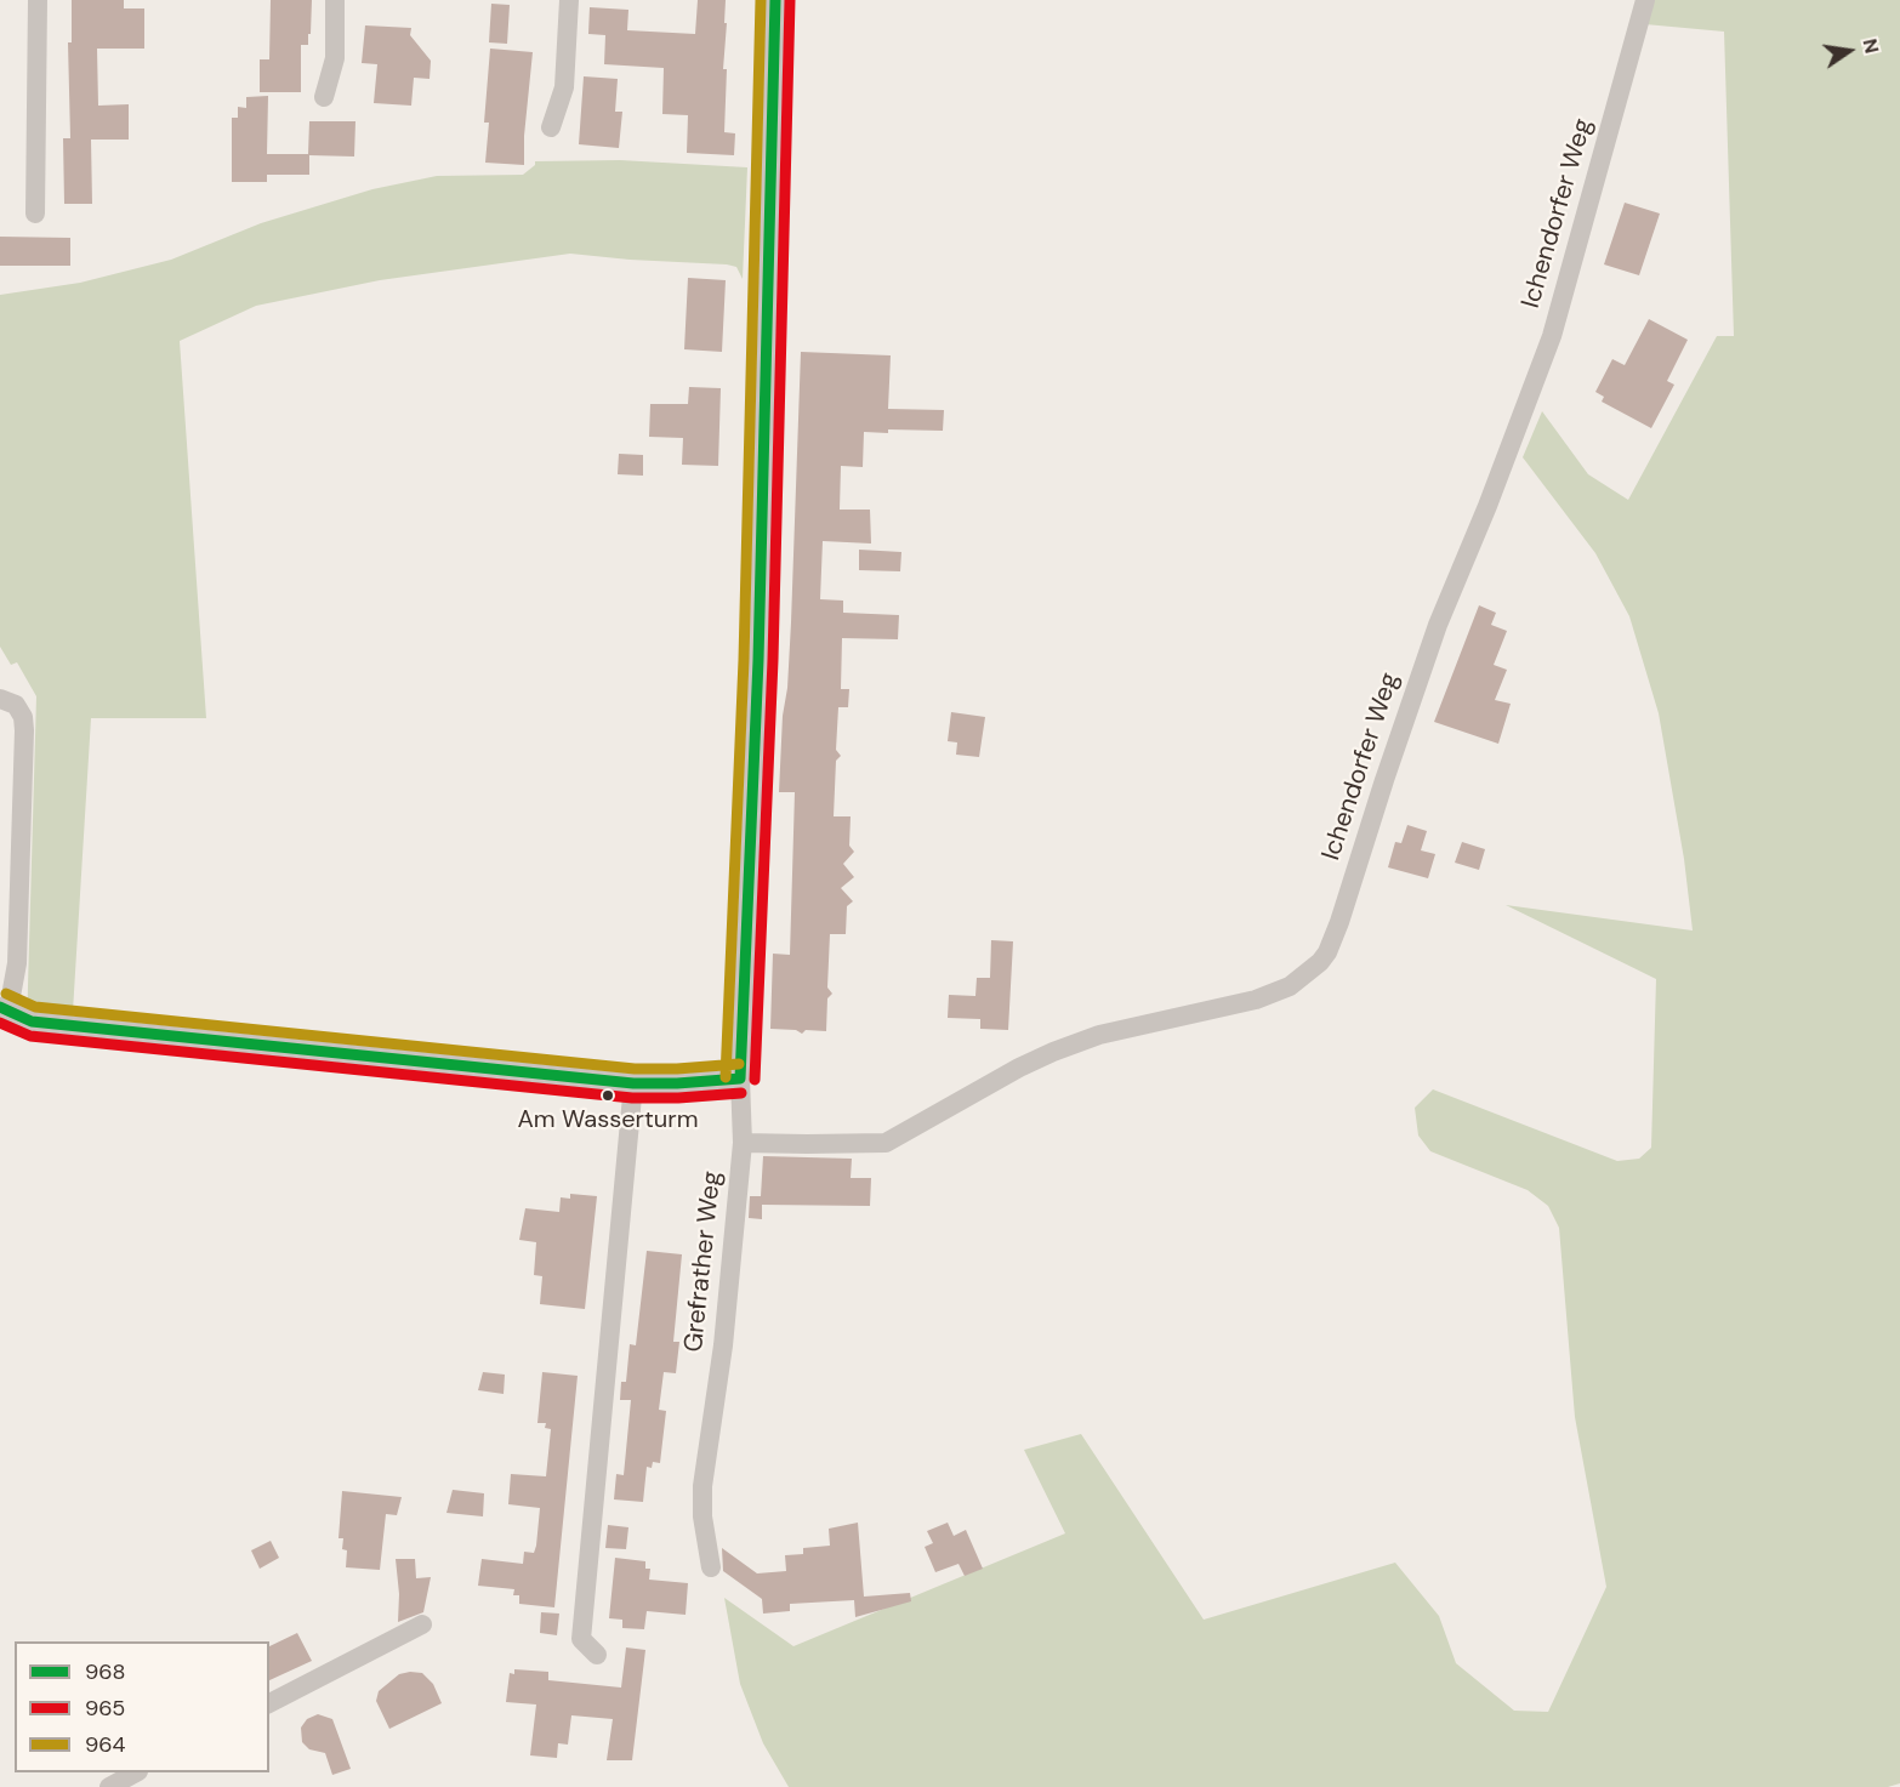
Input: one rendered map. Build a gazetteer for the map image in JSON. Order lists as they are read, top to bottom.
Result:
{
  "streets": {
    "street": ["Ichendorfer Weg", "Grefrather Weg"]
  },
  "crossings": [
    ["Ichendorfer Weg", "Grefrather Weg"]
  ],
  "places": ["Am Wasserturm"],
  "lines": ["transit line 968", "transit line 965", "transit line 964"],
  "legend": ["968", "965", "964"],
  "north": "right"
}
